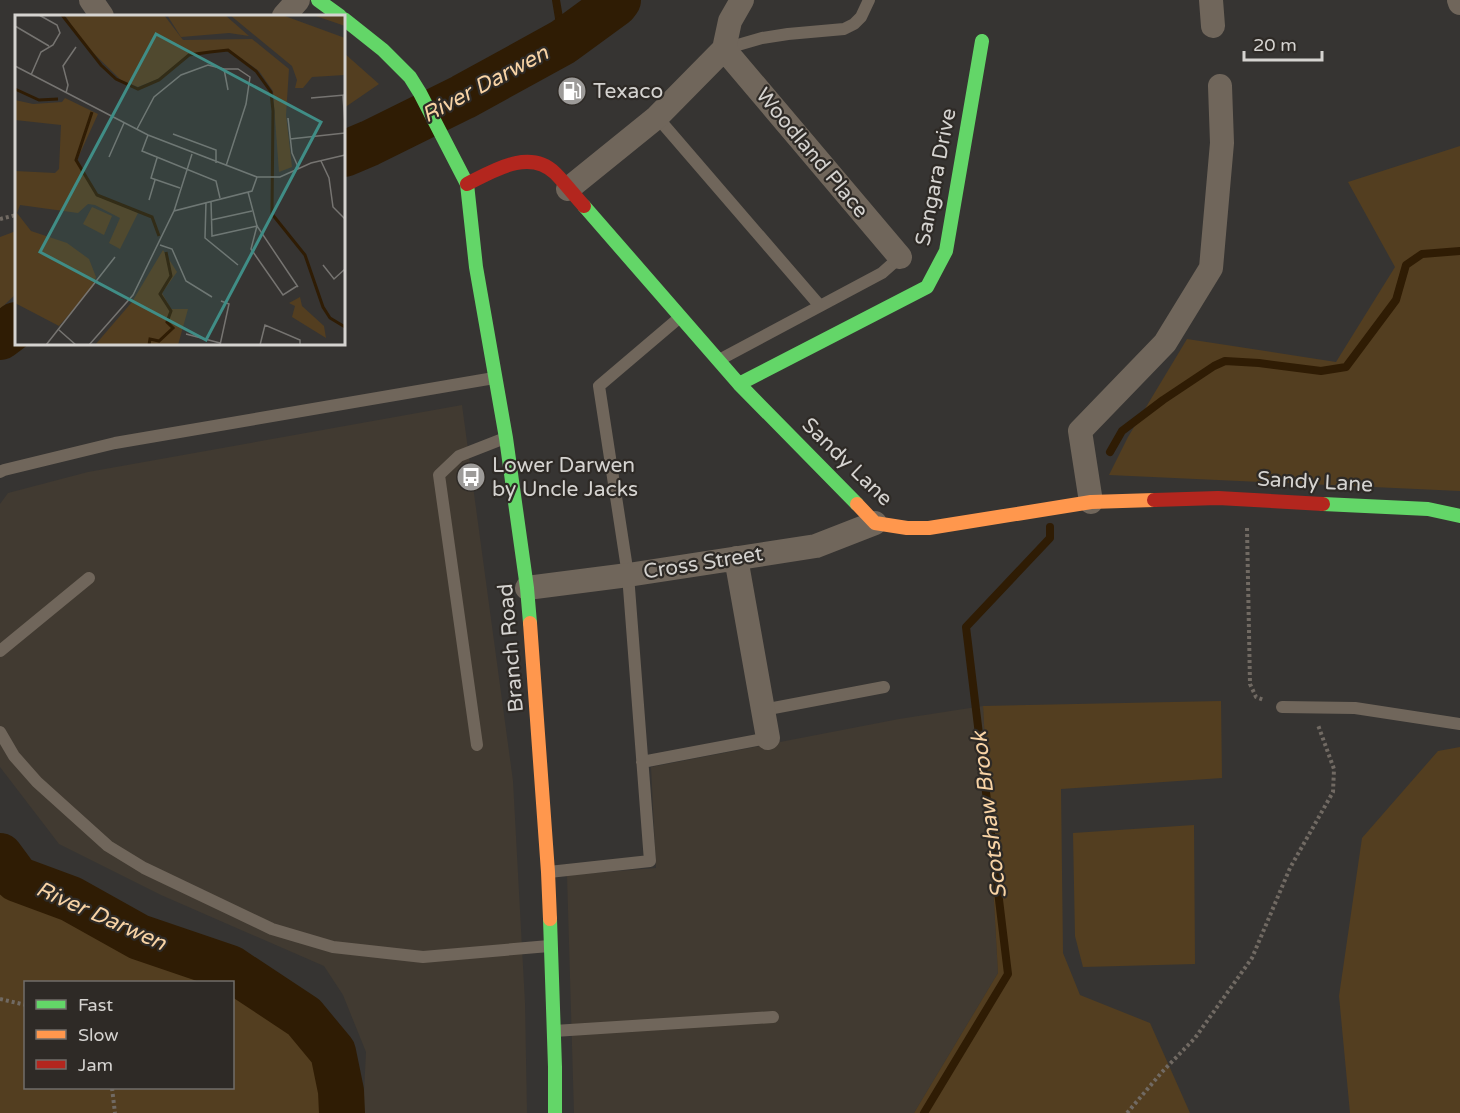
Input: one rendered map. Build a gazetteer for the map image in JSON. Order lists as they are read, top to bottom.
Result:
{
  "streets": {
    "main road": ["Sangara Drive", "Sandy Lane", "Branch Road"],
    "street": ["Woodland Place", "Cross Street"]
  },
  "crossings": [
    ["Sangara Drive", "Sandy Lane"],
    ["Sandy Lane", "Cross Street"],
    ["Sandy Lane", "Branch Road"],
    ["Cross Street", "Branch Road"]
  ],
  "water": ["River Darwen", "Scotshaw Brook"],
  "places": {
    "fuel station": ["Texaco"],
    "bus stop": ["Lower Darwen by Uncle Jacks"]
  },
  "legend": ["Fast", "Slow", "Jam"],
  "scale_bar": "20 m"
}
